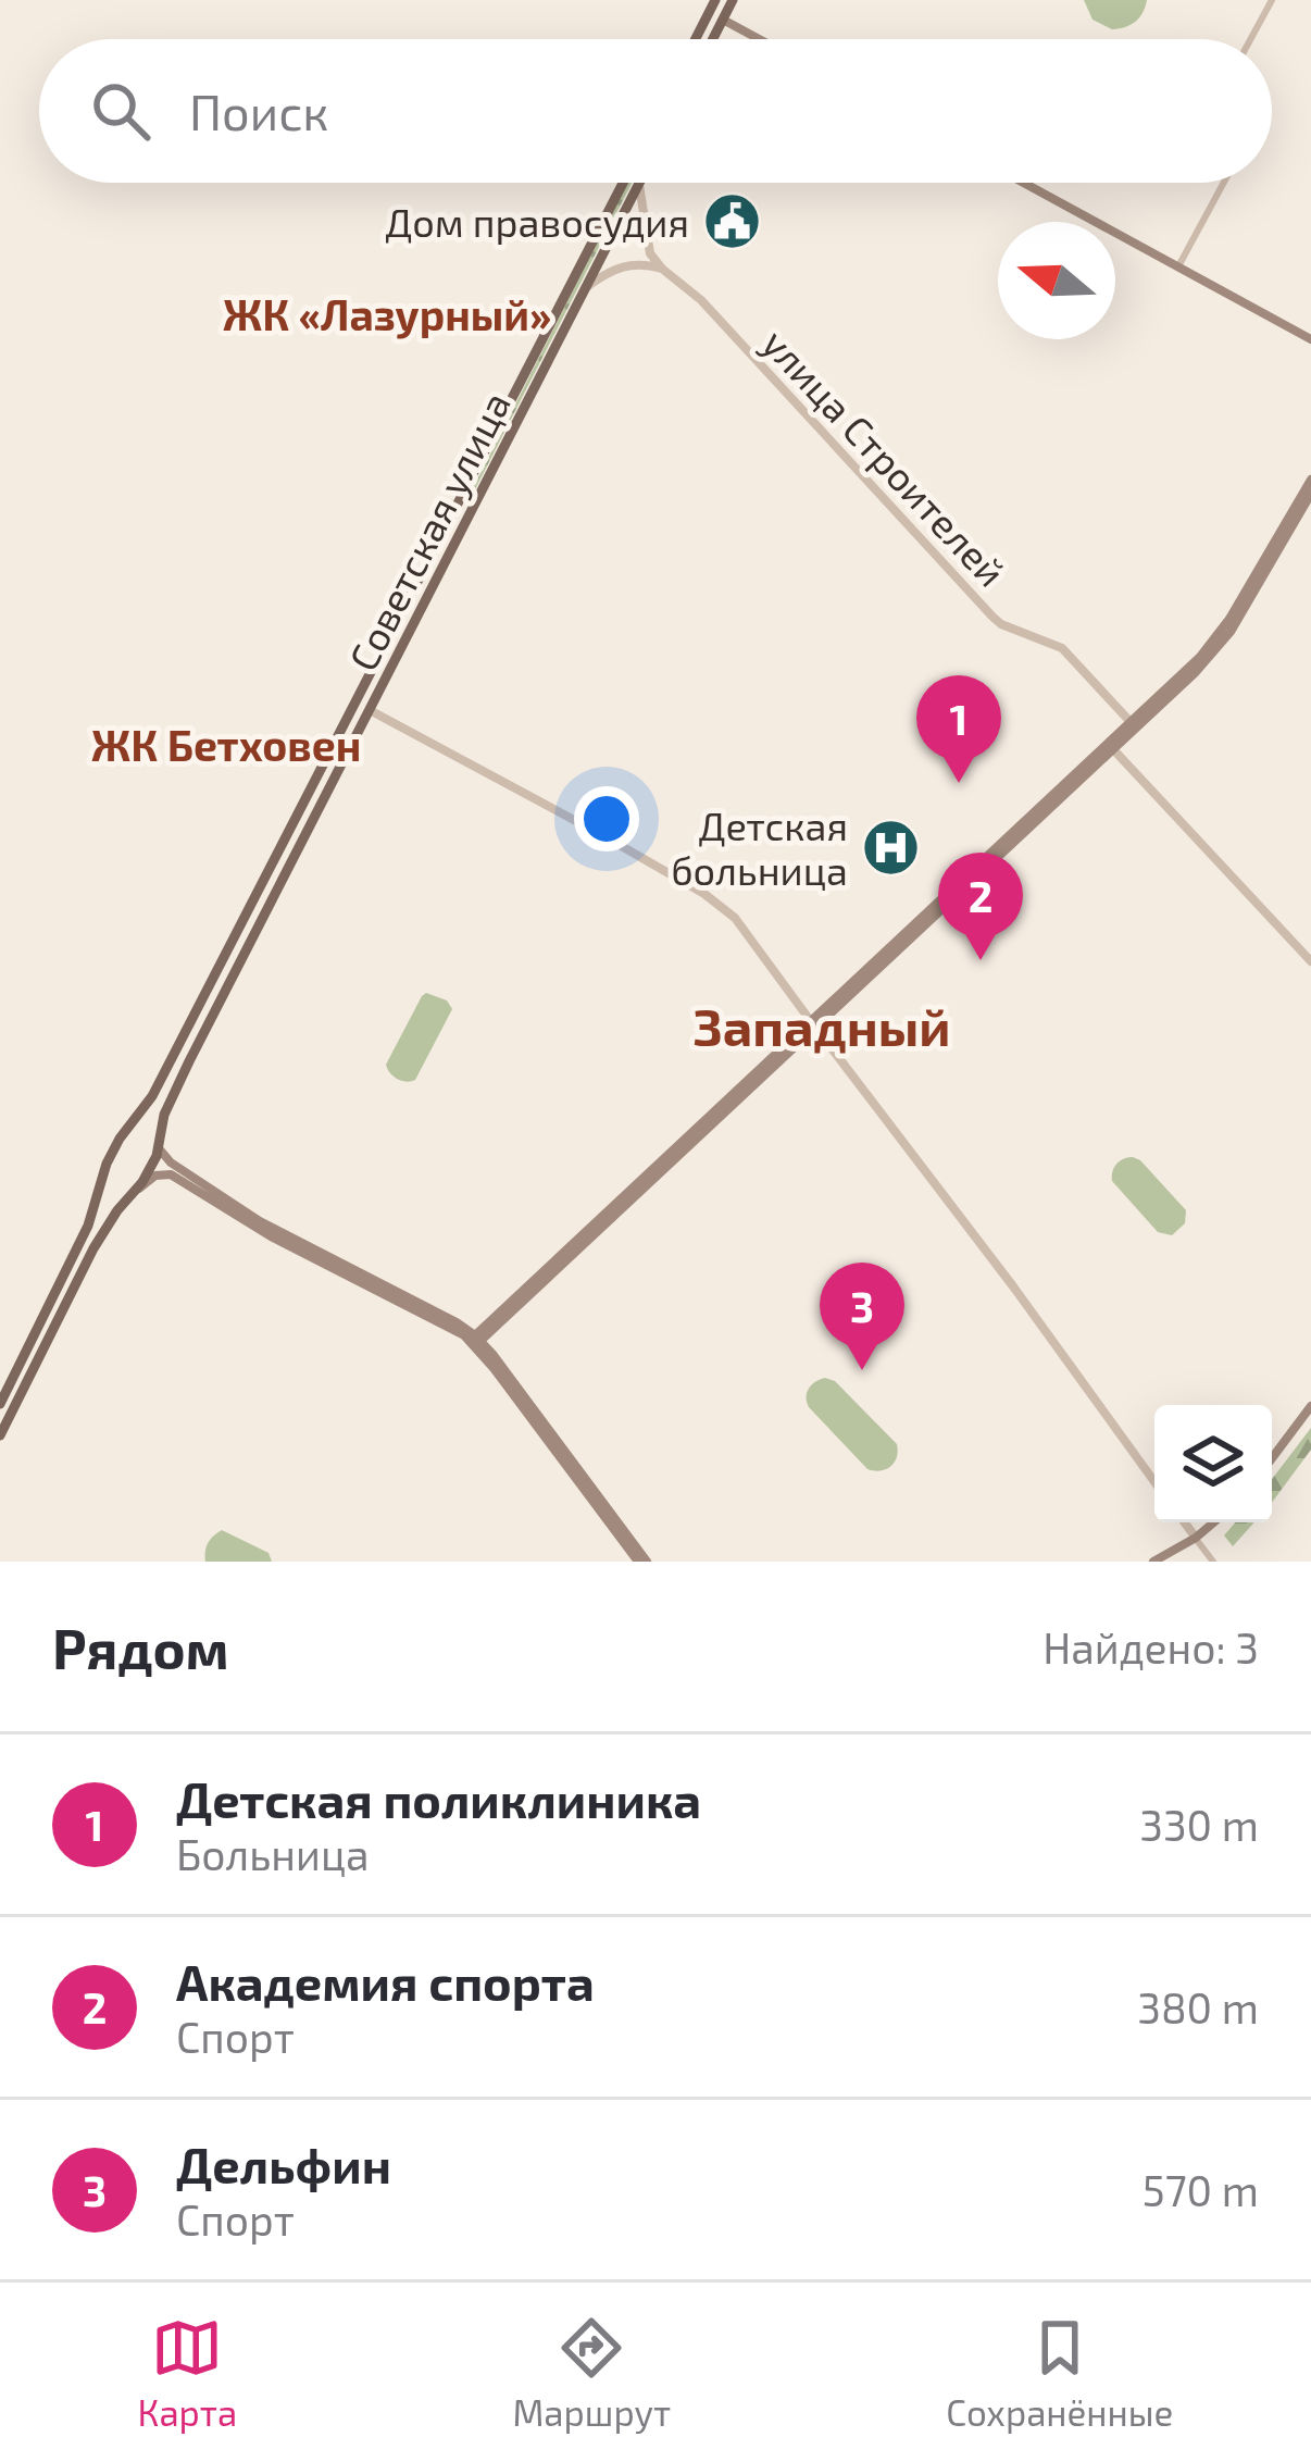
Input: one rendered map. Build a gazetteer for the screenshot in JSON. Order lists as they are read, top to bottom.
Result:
{
  "streets": {
    "main road": ["Советская улица"],
    "street": ["улица Строителей"]
  },
  "districts": ["ЖК «Лазурный»", "ЖК Бетховен", "Западный"],
  "places": {
    "public building": ["Дом правосудия"],
    "hospital": ["Детская больница"]
  },
  "north": "left",
  "page": {
    "search": "Поиск",
    "pins": ["1", "2", "3"],
    "heading": ["Рядом", "Найдено: 3"],
    "list": [
      {
        "mark": "1",
        "name": "Детская поликлиника",
        "note": "Больница",
        "value": "330 m"
      },
      {
        "mark": "2",
        "name": "Академия спорта",
        "note": "Спорт",
        "value": "380 m"
      },
      {
        "mark": "3",
        "name": "Дельфин",
        "note": "Спорт",
        "value": "570 m"
      }
    ],
    "nav": ["Карта", "Маршрут", "Сохранённые"]
  }
}
